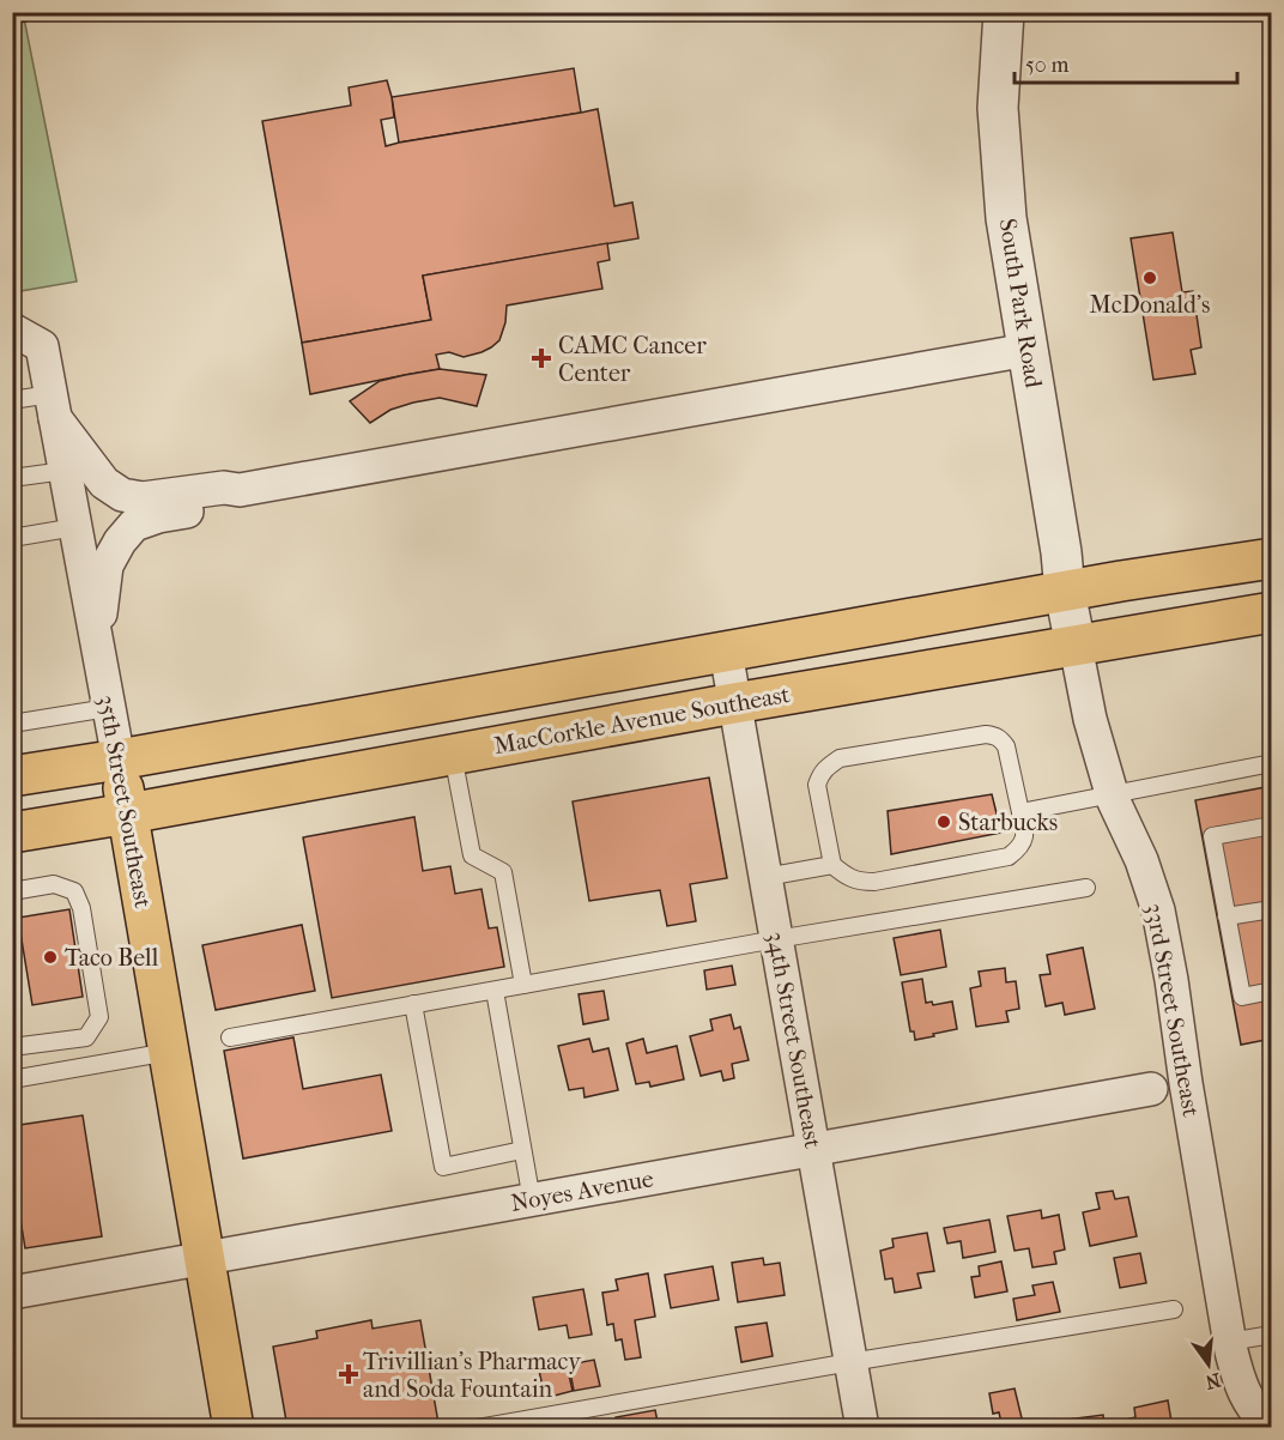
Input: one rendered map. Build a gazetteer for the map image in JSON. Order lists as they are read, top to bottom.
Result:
{
  "streets": {
    "main road": ["MacCorkle Avenue Southeast", "35th Street Southeast"],
    "street": [
      "South Park Road",
      "33rd Street Southeast",
      "34th Street Southeast",
      "Noyes Avenue"
    ]
  },
  "crossings": [
    ["South Park Road", "33rd Street Southeast"],
    ["MacCorkle Avenue Southeast", "35th Street Southeast"],
    ["MacCorkle Avenue Southeast", "33rd Street Southeast"],
    ["MacCorkle Avenue Southeast", "34th Street Southeast"],
    ["35th Street Southeast", "Noyes Avenue"],
    ["34th Street Southeast", "Noyes Avenue"]
  ],
  "places": {
    "other": ["McDonald's", "Starbucks", "Taco Bell"],
    "health": ["CAMC Cancer Center", "Trivillian's Pharmacy and Soda Fountain"]
  },
  "scale_bar": "50 m",
  "north": "bottom"
}
